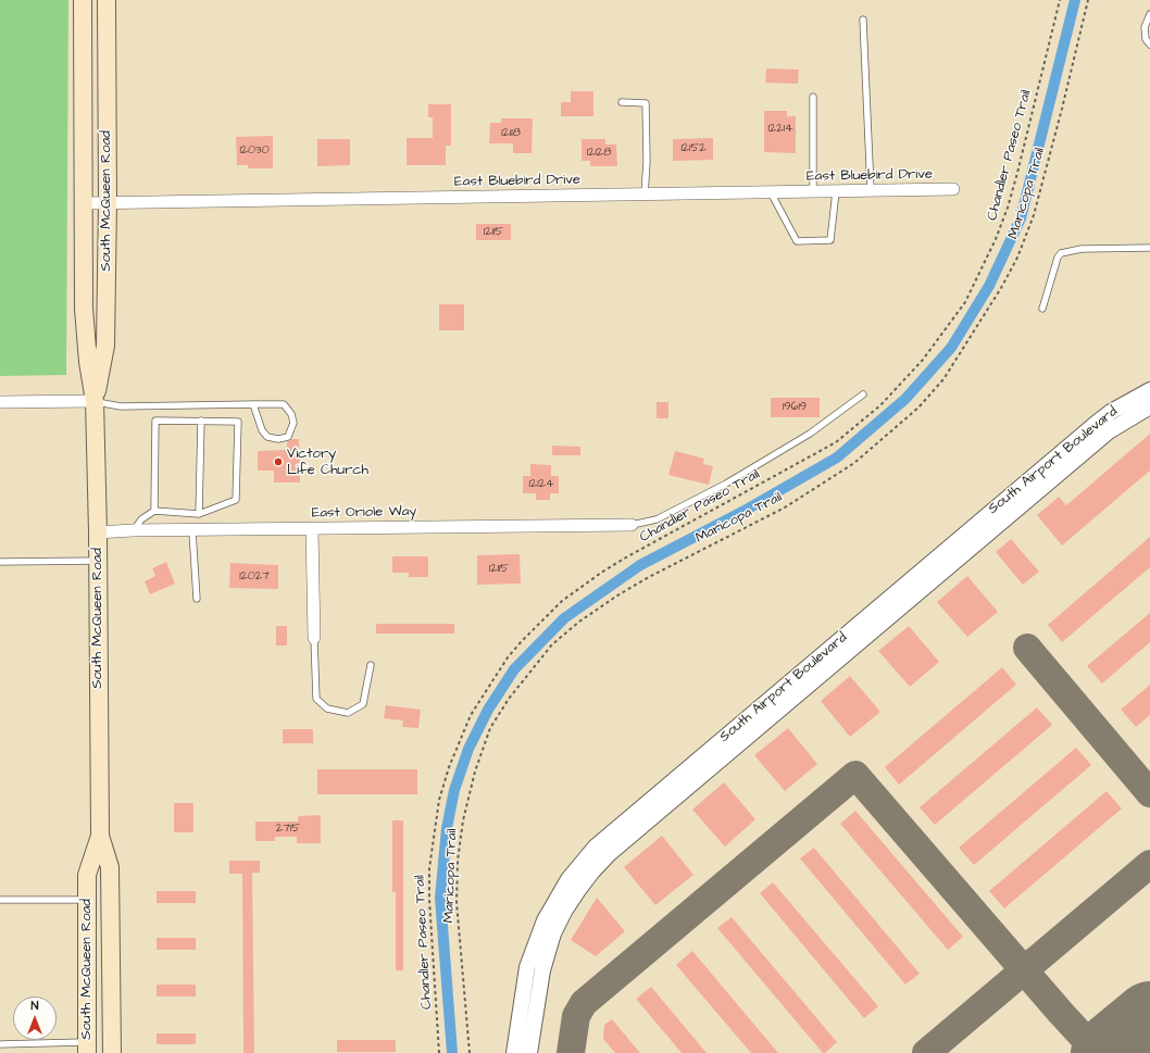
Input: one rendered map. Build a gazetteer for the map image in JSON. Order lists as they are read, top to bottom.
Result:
{
  "streets": {
    "main road": ["South McQueen Road"],
    "street": ["East Bluebird Drive", "South Airport Boulevard", "East Oriole Way"],
    "path": ["Chandler Paseo Trail", "Maricopa Trail"]
  },
  "crossings": [
    ["East Bluebird Drive", "South McQueen Road"],
    ["South McQueen Road", "East Oriole Way"]
  ],
  "places": ["Victory Life Church"],
  "house_numbers": [
    "12214",
    "12118",
    "12152",
    "12030",
    "12128",
    "12115",
    "19619",
    "12124",
    "12115",
    "12027",
    "2715"
  ],
  "north": "top"
}
